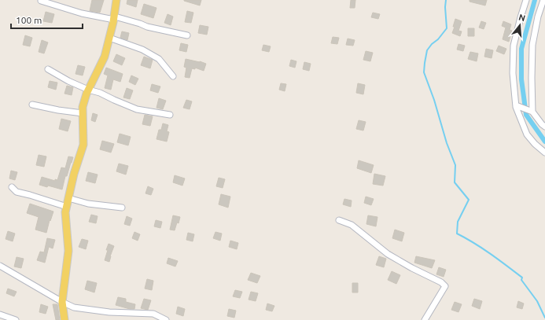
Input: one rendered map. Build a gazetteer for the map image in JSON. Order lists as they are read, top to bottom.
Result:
{
  "scale_bar": "100 m",
  "north": "top"
}
